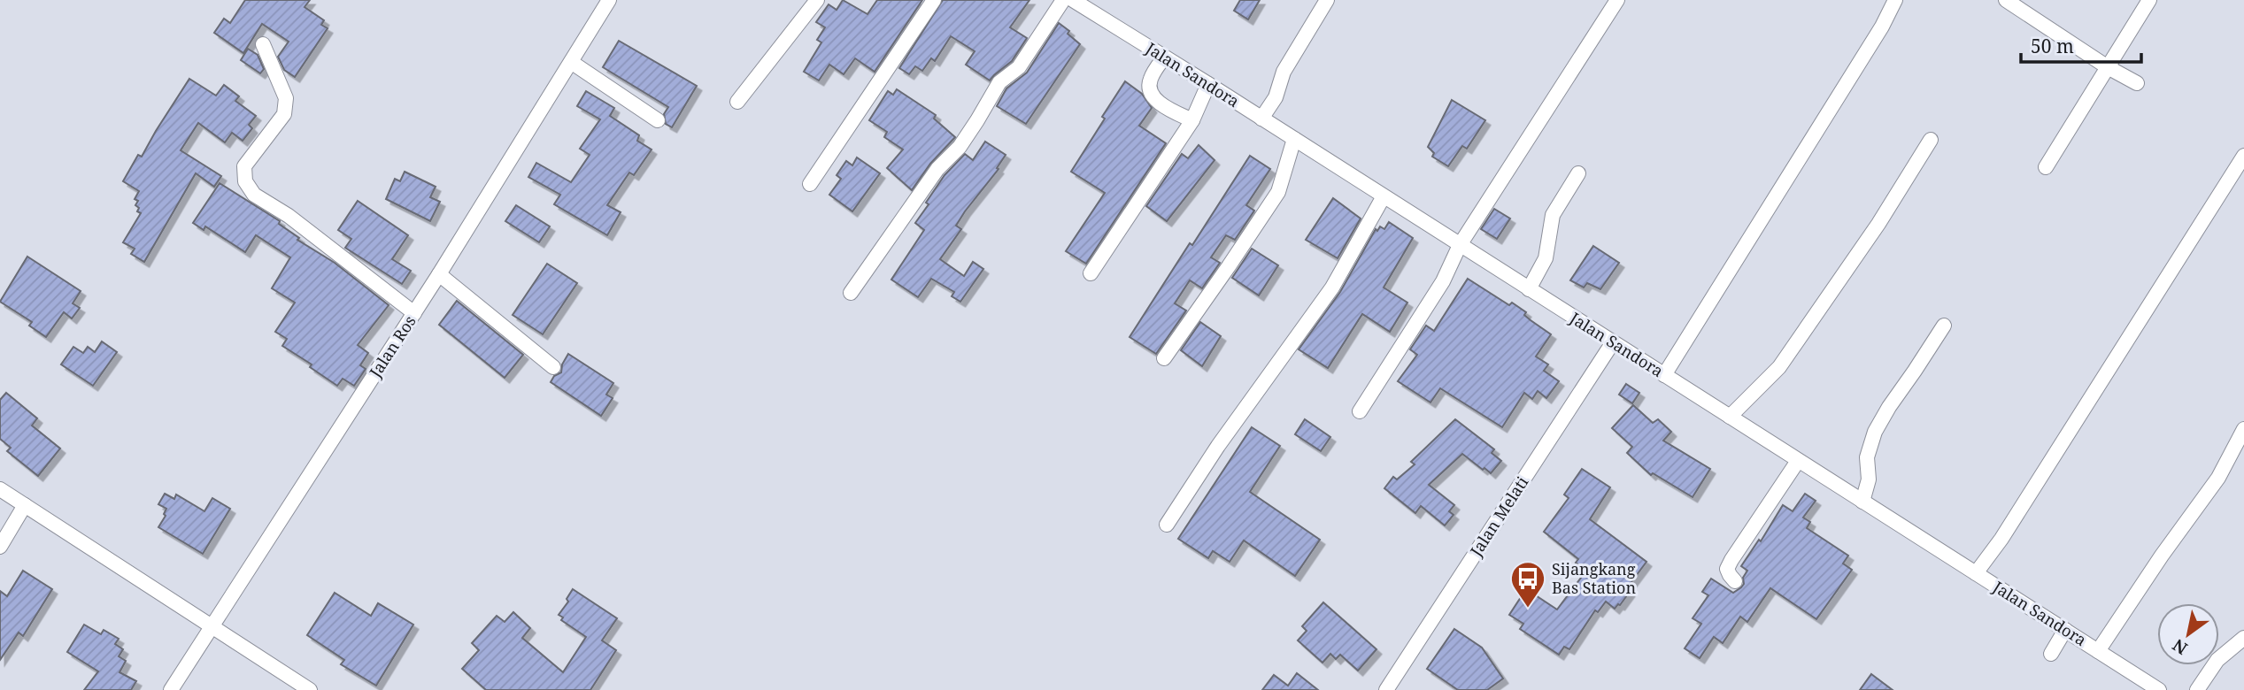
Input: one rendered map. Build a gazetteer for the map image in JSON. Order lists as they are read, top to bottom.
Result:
{
  "streets": {
    "street": ["Jalan Sandora", "Jalan Ros", "Jalan Melati"]
  },
  "crossings": [
    ["Jalan Sandora", "Jalan Melati"]
  ],
  "places": {
    "bus stop": ["Sijangkang Bas Station"]
  },
  "scale_bar": "50 m",
  "north": "bottom left"
}
